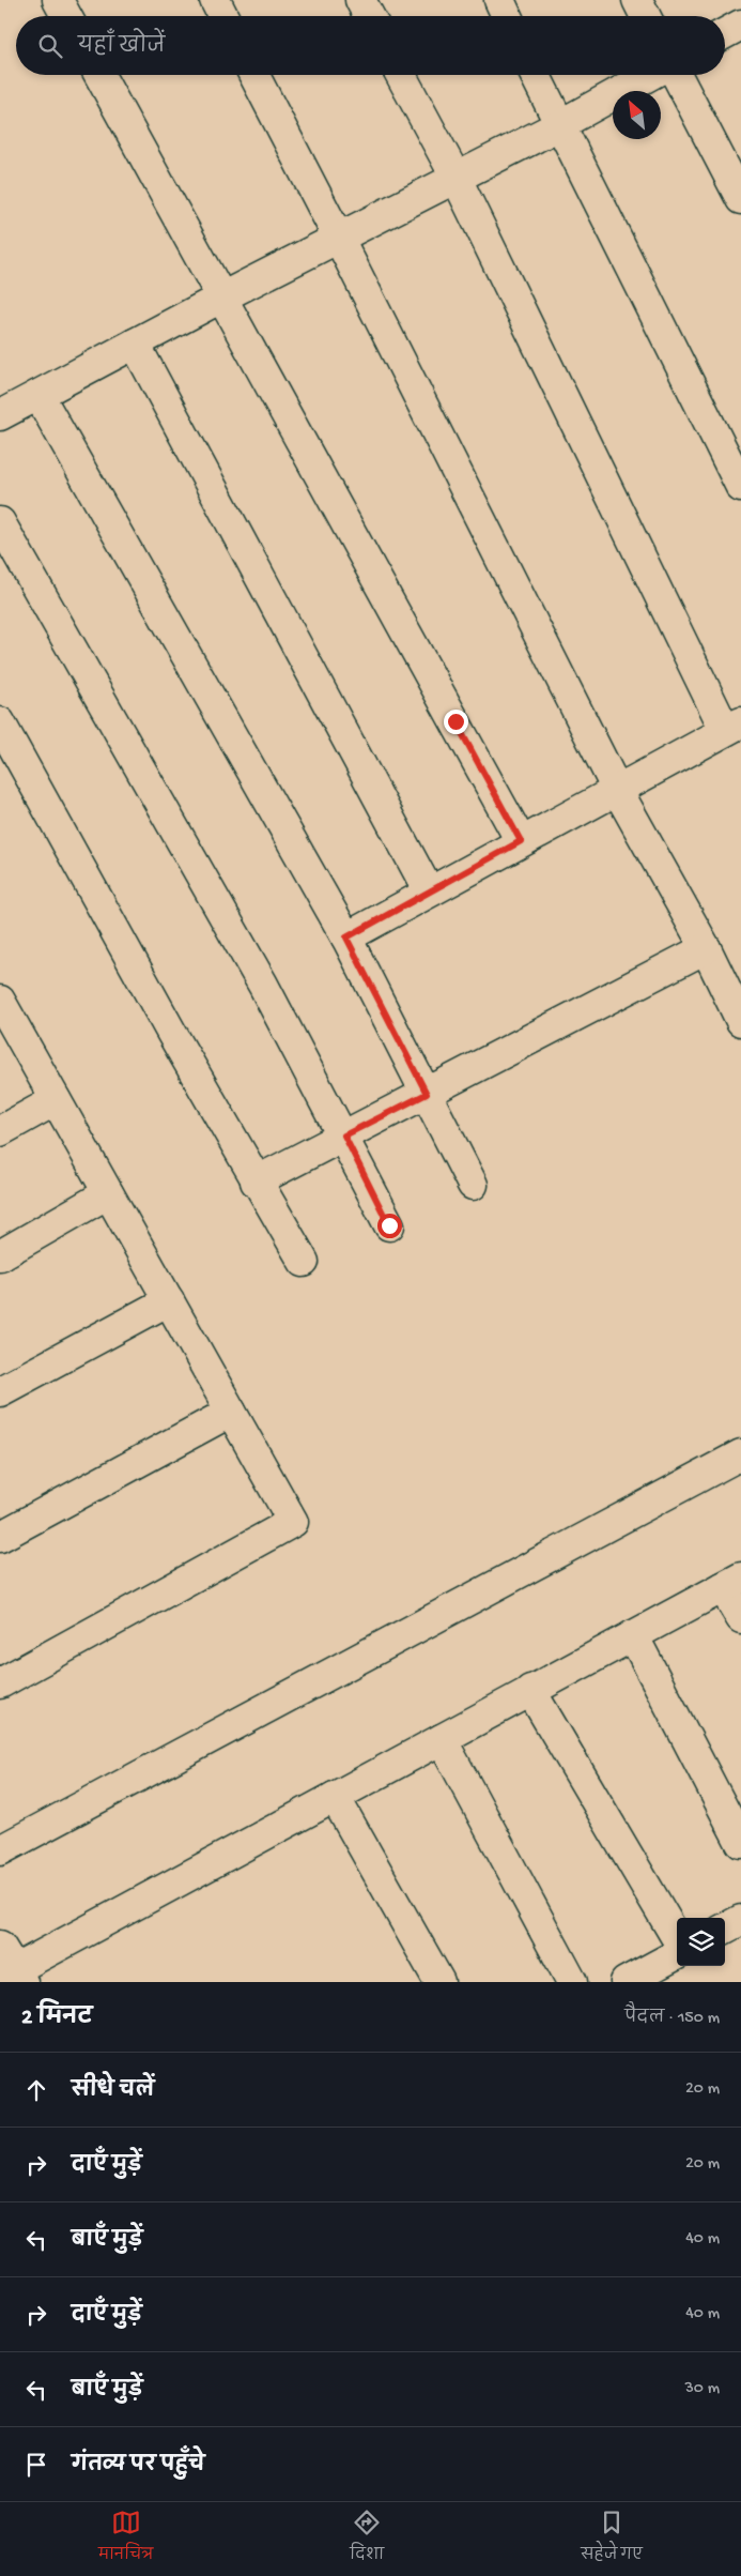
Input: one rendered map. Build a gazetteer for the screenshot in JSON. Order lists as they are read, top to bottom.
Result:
{
  "north": "top left",
  "page": {
    "search": "यहाँ खोजें",
    "heading": ["2 मिनट", "पैदल · 150 m"],
    "list": [
      ["सीधे चलें", "20 m"],
      ["दाएँ मुड़ें", "20 m"],
      ["बाएँ मुड़ें", "40 m"],
      ["दाएँ मुड़ें", "40 m"],
      ["बाएँ मुड़ें", "30 m"],
      "गंतव्य पर पहुँचे"
    ],
    "nav": ["मानचित्र", "दिशा", "सहेजे गए"]
  }
}
